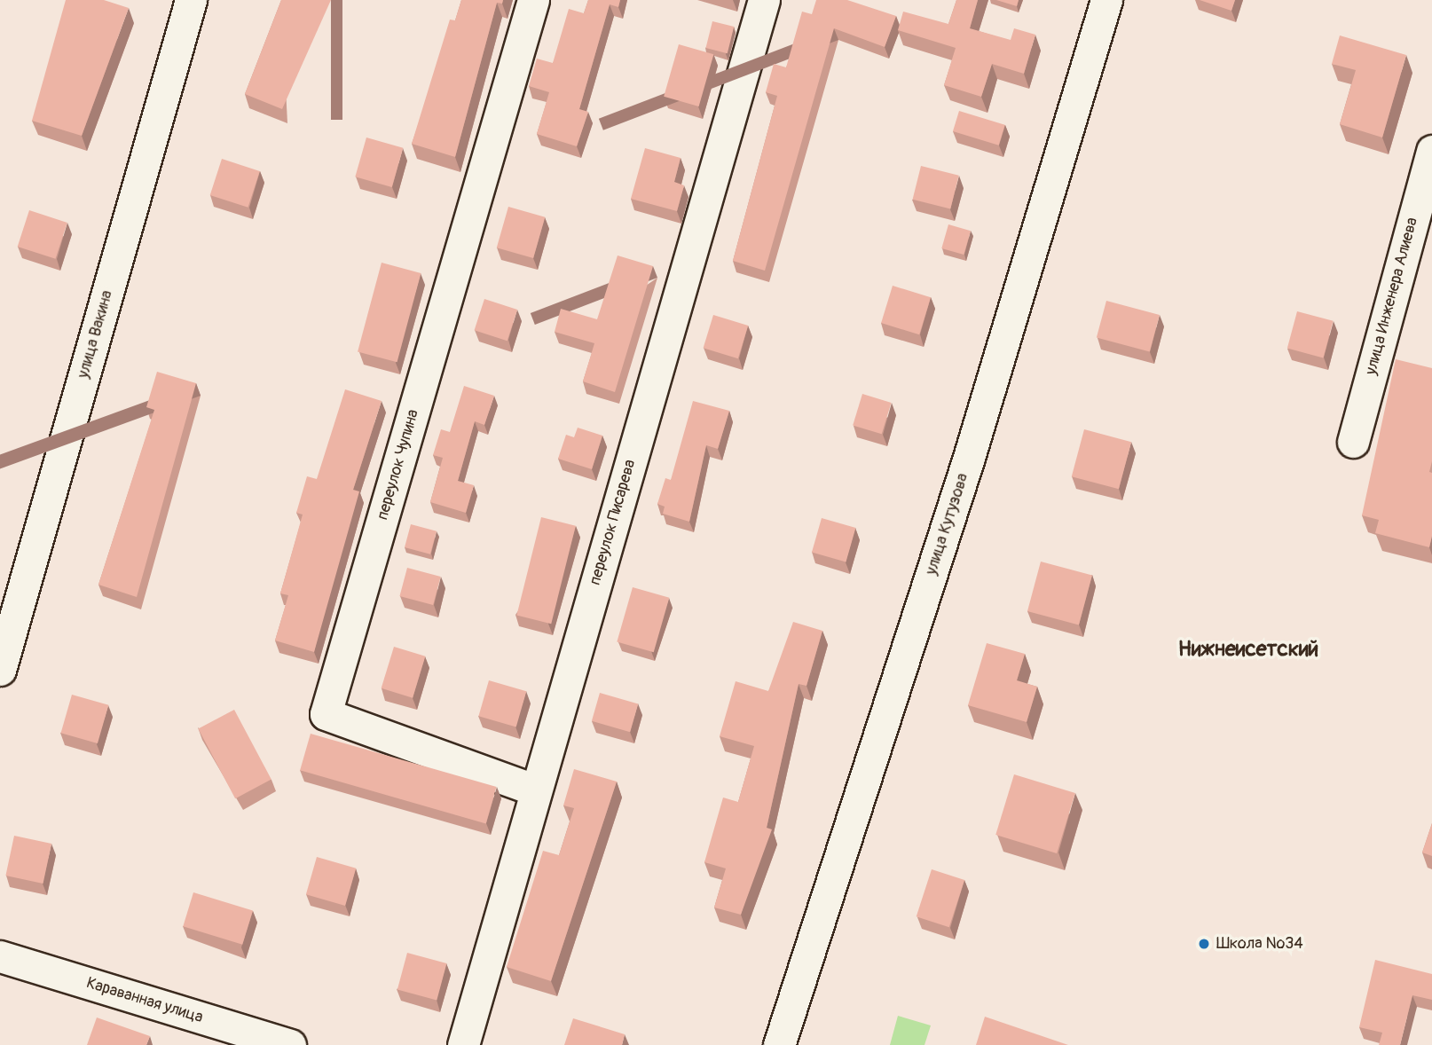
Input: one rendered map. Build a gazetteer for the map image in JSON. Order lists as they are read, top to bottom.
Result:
{
  "streets": {
    "street": [
      "улица Инженера Алиева",
      "улица Вакина",
      "переулок Чупина",
      "переулок Писарева",
      "улица Кутузова",
      "Караванная улица"
    ]
  },
  "crossings": [
    ["переулок Чупина", "переулок Писарева"]
  ],
  "districts": ["Нижнеисетский"],
  "places": ["Школа №34"]
}
